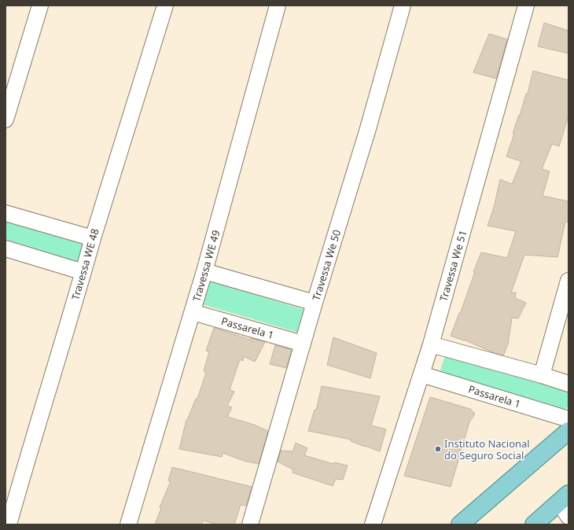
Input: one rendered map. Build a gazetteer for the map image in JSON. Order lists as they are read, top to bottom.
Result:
{
  "streets": {
    "street": [
      "Travessa WE 48",
      "Travessa We 50",
      "Travessa WE 49",
      "Travessa We 51",
      "Passarela 1"
    ]
  },
  "crossings": [
    ["Travessa We 50", "Passarela 1"],
    ["Travessa WE 49", "Passarela 1"],
    ["Travessa We 51", "Passarela 1"]
  ],
  "places": ["Instituto Nacional do Seguro Social"]
}
